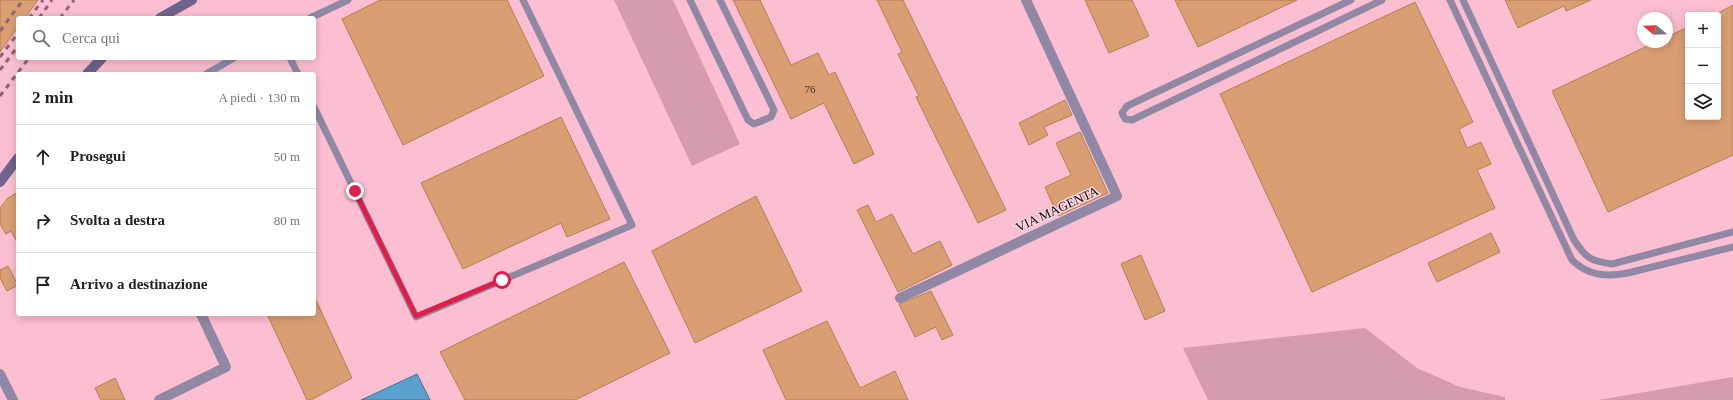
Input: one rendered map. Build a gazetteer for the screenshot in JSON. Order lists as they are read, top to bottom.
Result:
{
  "streets": {
    "street": ["VIA MAGENTA"]
  },
  "house_numbers": ["76"],
  "north": "left",
  "page": {
    "map_buttons": ["+", "−"],
    "search": "Cerca qui",
    "heading": ["2 min", "A piedi · 130 m"],
    "list": [
      ["Prosegui", "50 m"],
      ["Svolta a destra", "80 m"],
      "Arrivo a destinazione"
    ]
  }
}
